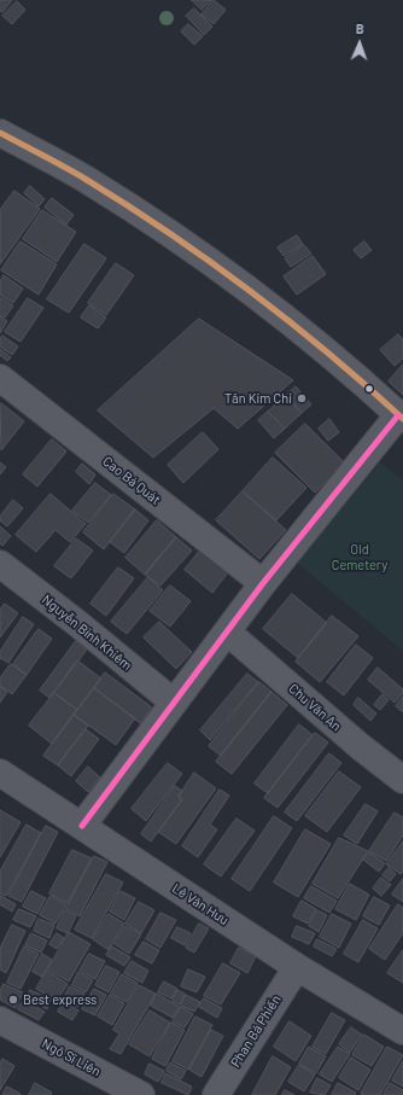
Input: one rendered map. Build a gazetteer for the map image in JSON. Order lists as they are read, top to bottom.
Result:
{
  "streets": {
    "street": [
      "Cao Bá Quát",
      "Nguyễn Bỉnh Khiêm",
      "Chu Văn An",
      "Lê Văn Hưu",
      "Phan Bá Phiến",
      "Ngô Sĩ Liên"
    ]
  },
  "crossings": [
    ["Lê Văn Hưu", "Phan Bá Phiến"]
  ],
  "parks": ["Old Cemetery"],
  "places": ["Tân Kim Chi", "Best express"],
  "north": "top"
}
